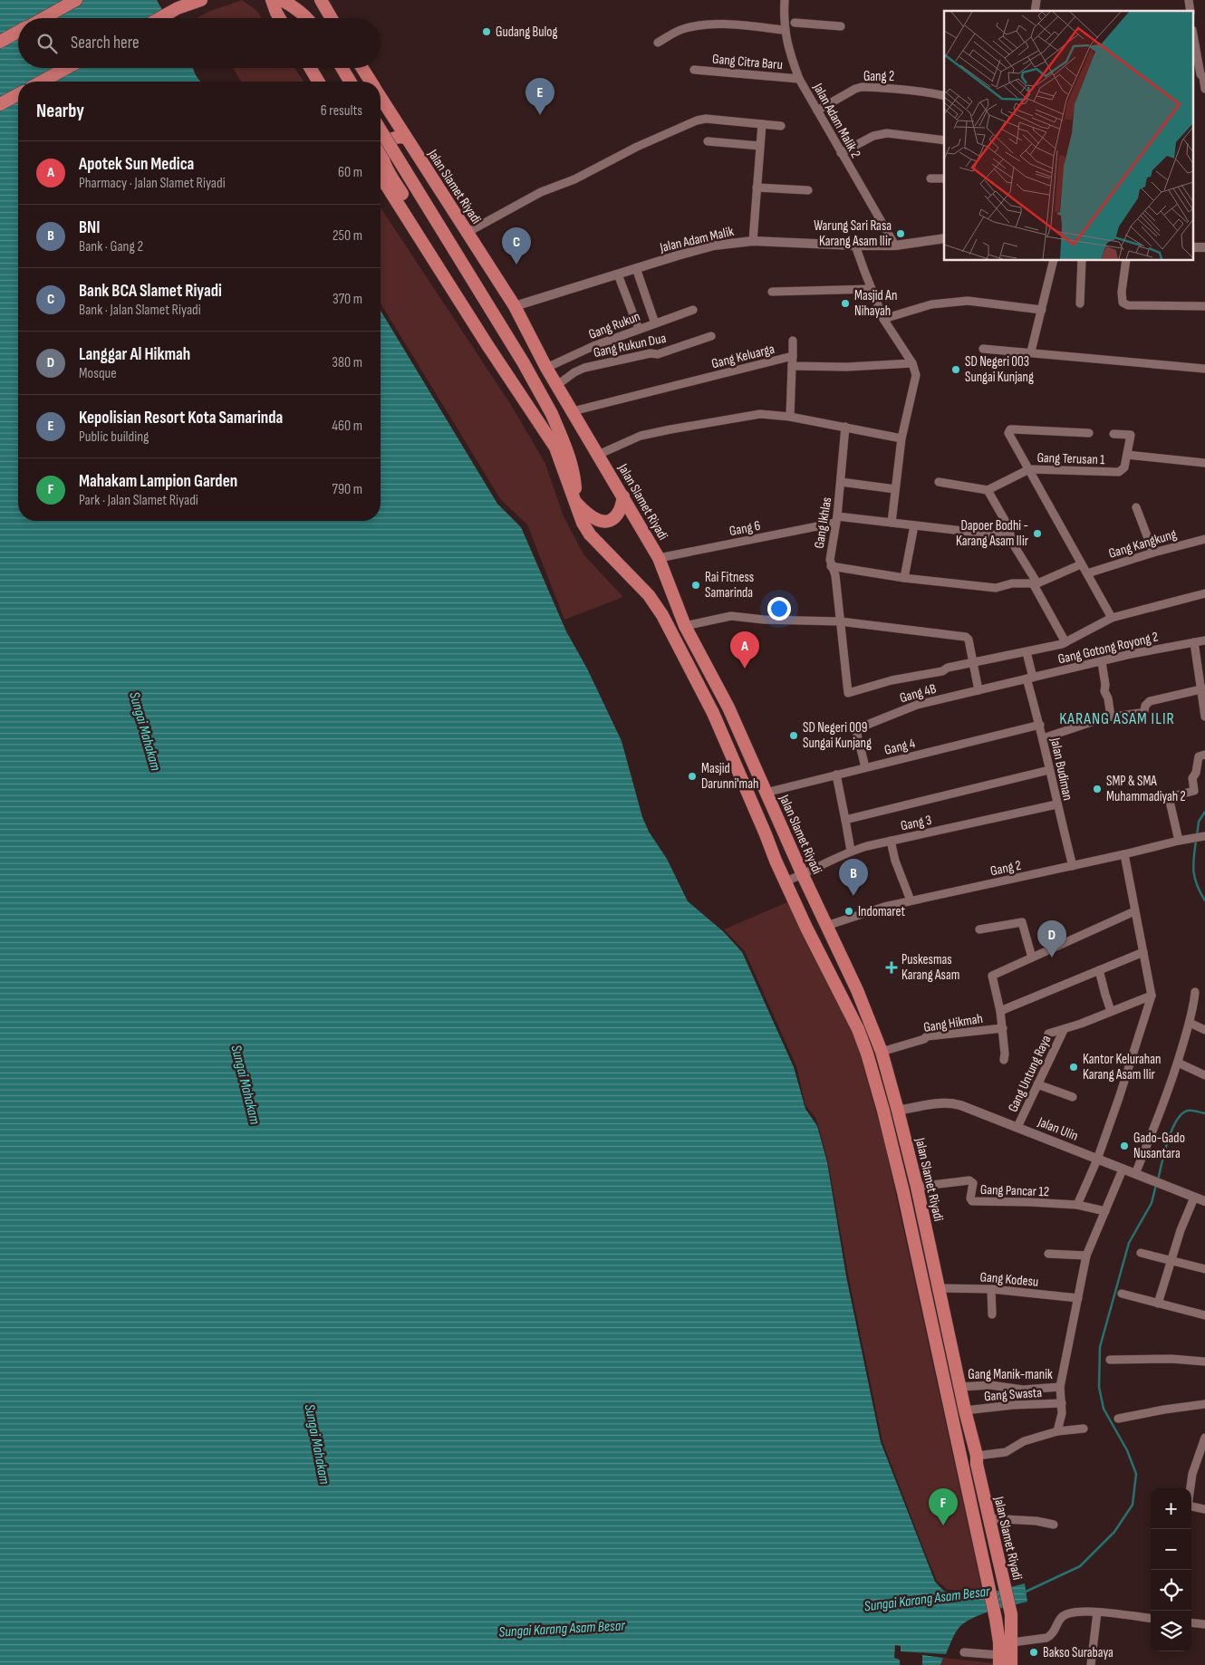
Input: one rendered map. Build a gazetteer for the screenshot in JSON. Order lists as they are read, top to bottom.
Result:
{
  "streets": {
    "highway": ["Jalan Slamet Riyadi"],
    "street": [
      "Gang Citra Baru",
      "Gang 2",
      "Jalan Adam Malik 2",
      "Jalan Adam Malik",
      "Gang Rukun",
      "Gang Rukun Dua",
      "Gang Keluarga",
      "Gang Terusan 1",
      "Gang Ikhlas",
      "Gang 6",
      "Gang Kangkung",
      "Gang Gotong Royong 2",
      "Gang 4B",
      "Gang 4",
      "Jalan Budiman",
      "Gang 3",
      "Gang Hikmah",
      "Gang Untung Raya",
      "Jalan Ulin",
      "Gang Pancar 12",
      "Gang Kodesu",
      "Gang Manik-manik",
      "Gang Swasta"
    ]
  },
  "crossings": [
    ["Gang Citra Baru", "Jalan Adam Malik 2"],
    ["Gang 2", "Jalan Adam Malik 2"],
    ["Gang 2", "Jalan Slamet Riyadi"],
    ["Gang 2", "Jalan Budiman"],
    ["Jalan Adam Malik 2", "Jalan Adam Malik"],
    ["Jalan Slamet Riyadi", "Jalan Adam Malik"],
    ["Jalan Slamet Riyadi", "Gang Rukun"],
    ["Jalan Slamet Riyadi", "Gang Rukun Dua"],
    ["Jalan Slamet Riyadi", "Gang Keluarga"],
    ["Jalan Slamet Riyadi", "Gang 6"],
    ["Jalan Slamet Riyadi", "Gang 4"],
    ["Jalan Slamet Riyadi", "Gang 3"],
    ["Jalan Slamet Riyadi", "Gang Hikmah"],
    ["Jalan Slamet Riyadi", "Jalan Ulin"],
    ["Jalan Slamet Riyadi", "Gang Pancar 12"],
    ["Jalan Slamet Riyadi", "Gang Kodesu"],
    ["Jalan Slamet Riyadi", "Gang Manik-manik"],
    ["Jalan Slamet Riyadi", "Gang Swasta"],
    ["Gang Ikhlas", "Gang 6"],
    ["Gang Gotong Royong 2", "Gang 4B"],
    ["Gang Gotong Royong 2", "Jalan Budiman"],
    ["Gang 4B", "Gang 4"],
    ["Gang 4B", "Jalan Budiman"],
    ["Gang 4", "Jalan Budiman"],
    ["Jalan Budiman", "Gang 3"],
    ["Gang Untung Raya", "Jalan Ulin"]
  ],
  "districts": ["KARANG ASAM ILIR"],
  "water": ["Sungai Mahakam", "Sungai Karang Asam Besar"],
  "places": {
    "other": [
      "Gudang Bulog",
      "Warung Sari Rasa Karang Asam Ilir",
      "Masjid An Nihayah",
      "SD Negeri 003 Sungai Kunjang",
      "Dapoer Bodhi - Karang Asam Ilir",
      "Rai Fitness Samarinda",
      "SD Negeri 009 Sungai Kunjang",
      "Masjid Darunni'mah",
      "SMP & SMA Muhammadiyah 2",
      "Indomaret",
      "Kantor Kelurahan Karang Asam Ilir",
      "Gado-Gado Nusantara",
      "Bakso Surabaya"
    ],
    "health": ["Puskesmas Karang Asam"]
  },
  "page": {
    "search": "Search here",
    "pins": [
      "E",
      "C",
      "A",
      "B",
      "D",
      "F"
    ],
    "heading": ["Nearby", "6 results"],
    "list": [
      {
        "mark": "A",
        "name": "Apotek Sun Medica",
        "note": "Pharmacy · Jalan Slamet Riyadi",
        "value": "60 m"
      },
      {
        "mark": "B",
        "name": "BNI",
        "note": "Bank · Gang 2",
        "value": "250 m"
      },
      {
        "mark": "C",
        "name": "Bank BCA Slamet Riyadi",
        "note": "Bank · Jalan Slamet Riyadi",
        "value": "370 m"
      },
      {
        "mark": "D",
        "name": "Langgar Al Hikmah",
        "note": "Mosque",
        "value": "380 m"
      },
      {
        "mark": "E",
        "name": "Kepolisian Resort Kota Samarinda",
        "note": "Public building",
        "value": "460 m"
      },
      {
        "mark": "F",
        "name": "Mahakam Lampion Garden",
        "note": "Park · Jalan Slamet Riyadi",
        "value": "790 m"
      }
    ],
    "map_buttons": ["+", "−"]
  }
}
